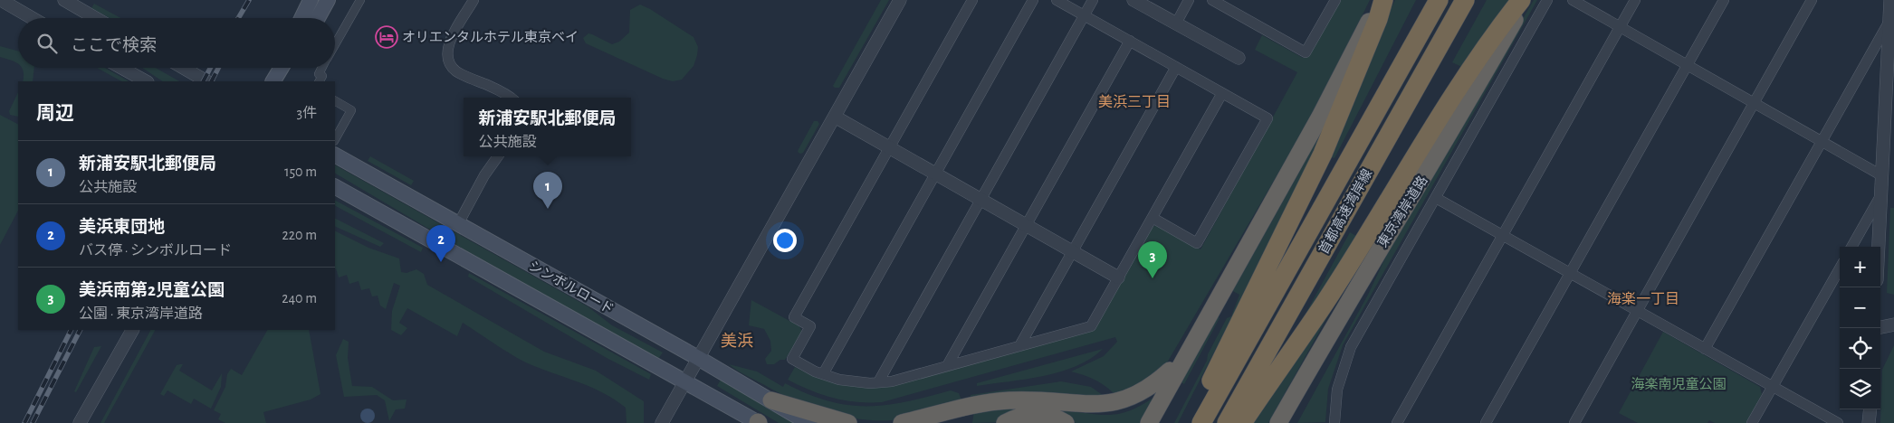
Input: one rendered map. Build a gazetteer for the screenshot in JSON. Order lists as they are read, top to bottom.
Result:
{
  "streets": {
    "highway": ["首都高速湾岸線", "東京湾岸道路"],
    "main road": ["シンボルロード"]
  },
  "districts": ["美浜三丁目", "海楽一丁目", "美浜"],
  "parks": ["海楽南児童公園"],
  "places": {
    "hotel": ["オリエンタルホテル東京ベイ"]
  },
  "page": {
    "search": "ここで検索",
    "heading": ["周辺", "3件"],
    "popup": ["新浦安駅北郵便局", "公共施設"],
    "list": [
      {
        "mark": "1",
        "name": "新浦安駅北郵便局",
        "note": "公共施設",
        "value": "150 m"
      },
      {
        "mark": "2",
        "name": "美浜東団地",
        "note": "バス停 · シンボルロード",
        "value": "220 m"
      },
      {
        "mark": "3",
        "name": "美浜南第2児童公園",
        "note": "公園 · 東京湾岸道路",
        "value": "240 m"
      }
    ],
    "pins": ["1", "2", "3"],
    "map_buttons": ["+", "−"]
  }
}
